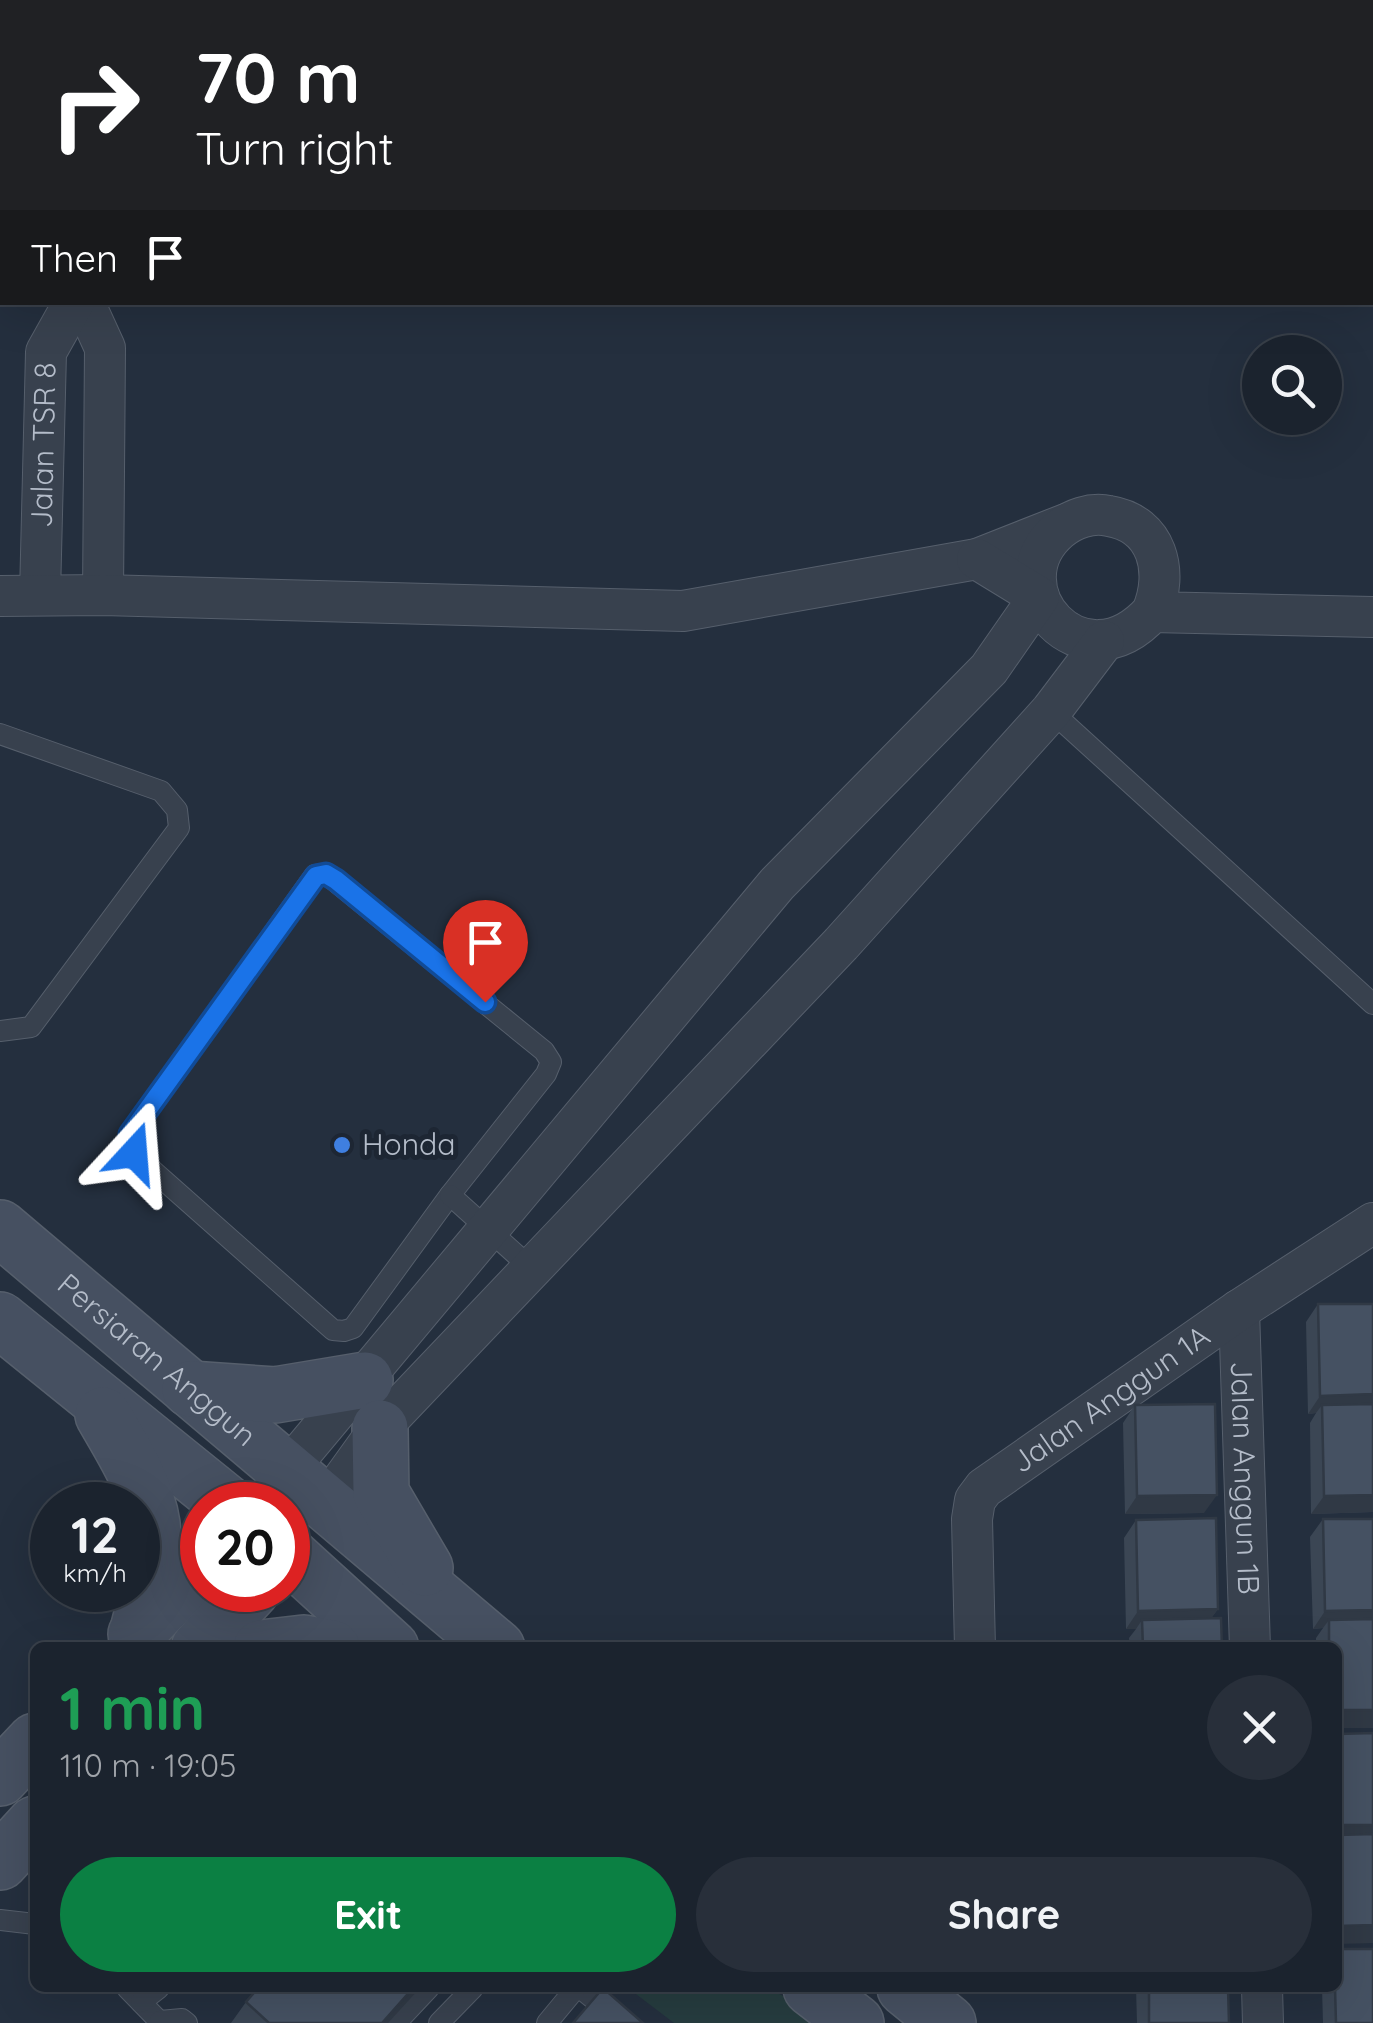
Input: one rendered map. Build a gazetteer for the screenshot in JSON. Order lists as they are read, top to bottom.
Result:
{
  "streets": {
    "main road": ["Persiaran Anggun"],
    "street": ["Jalan TSR 8", "Jalan Anggun 1A", "Jalan Anggun 1B"]
  },
  "crossings": [
    ["Jalan Anggun 1A", "Jalan Anggun 1B"]
  ],
  "places": ["Honda"],
  "page": {
    "turn": ["70 m", "Turn right"],
    "then": "Then",
    "speed": "12 km/h",
    "limit": "20",
    "heading": ["1 min", "110 m · 19:05"],
    "buttons": ["Exit", "Share"]
  }
}
